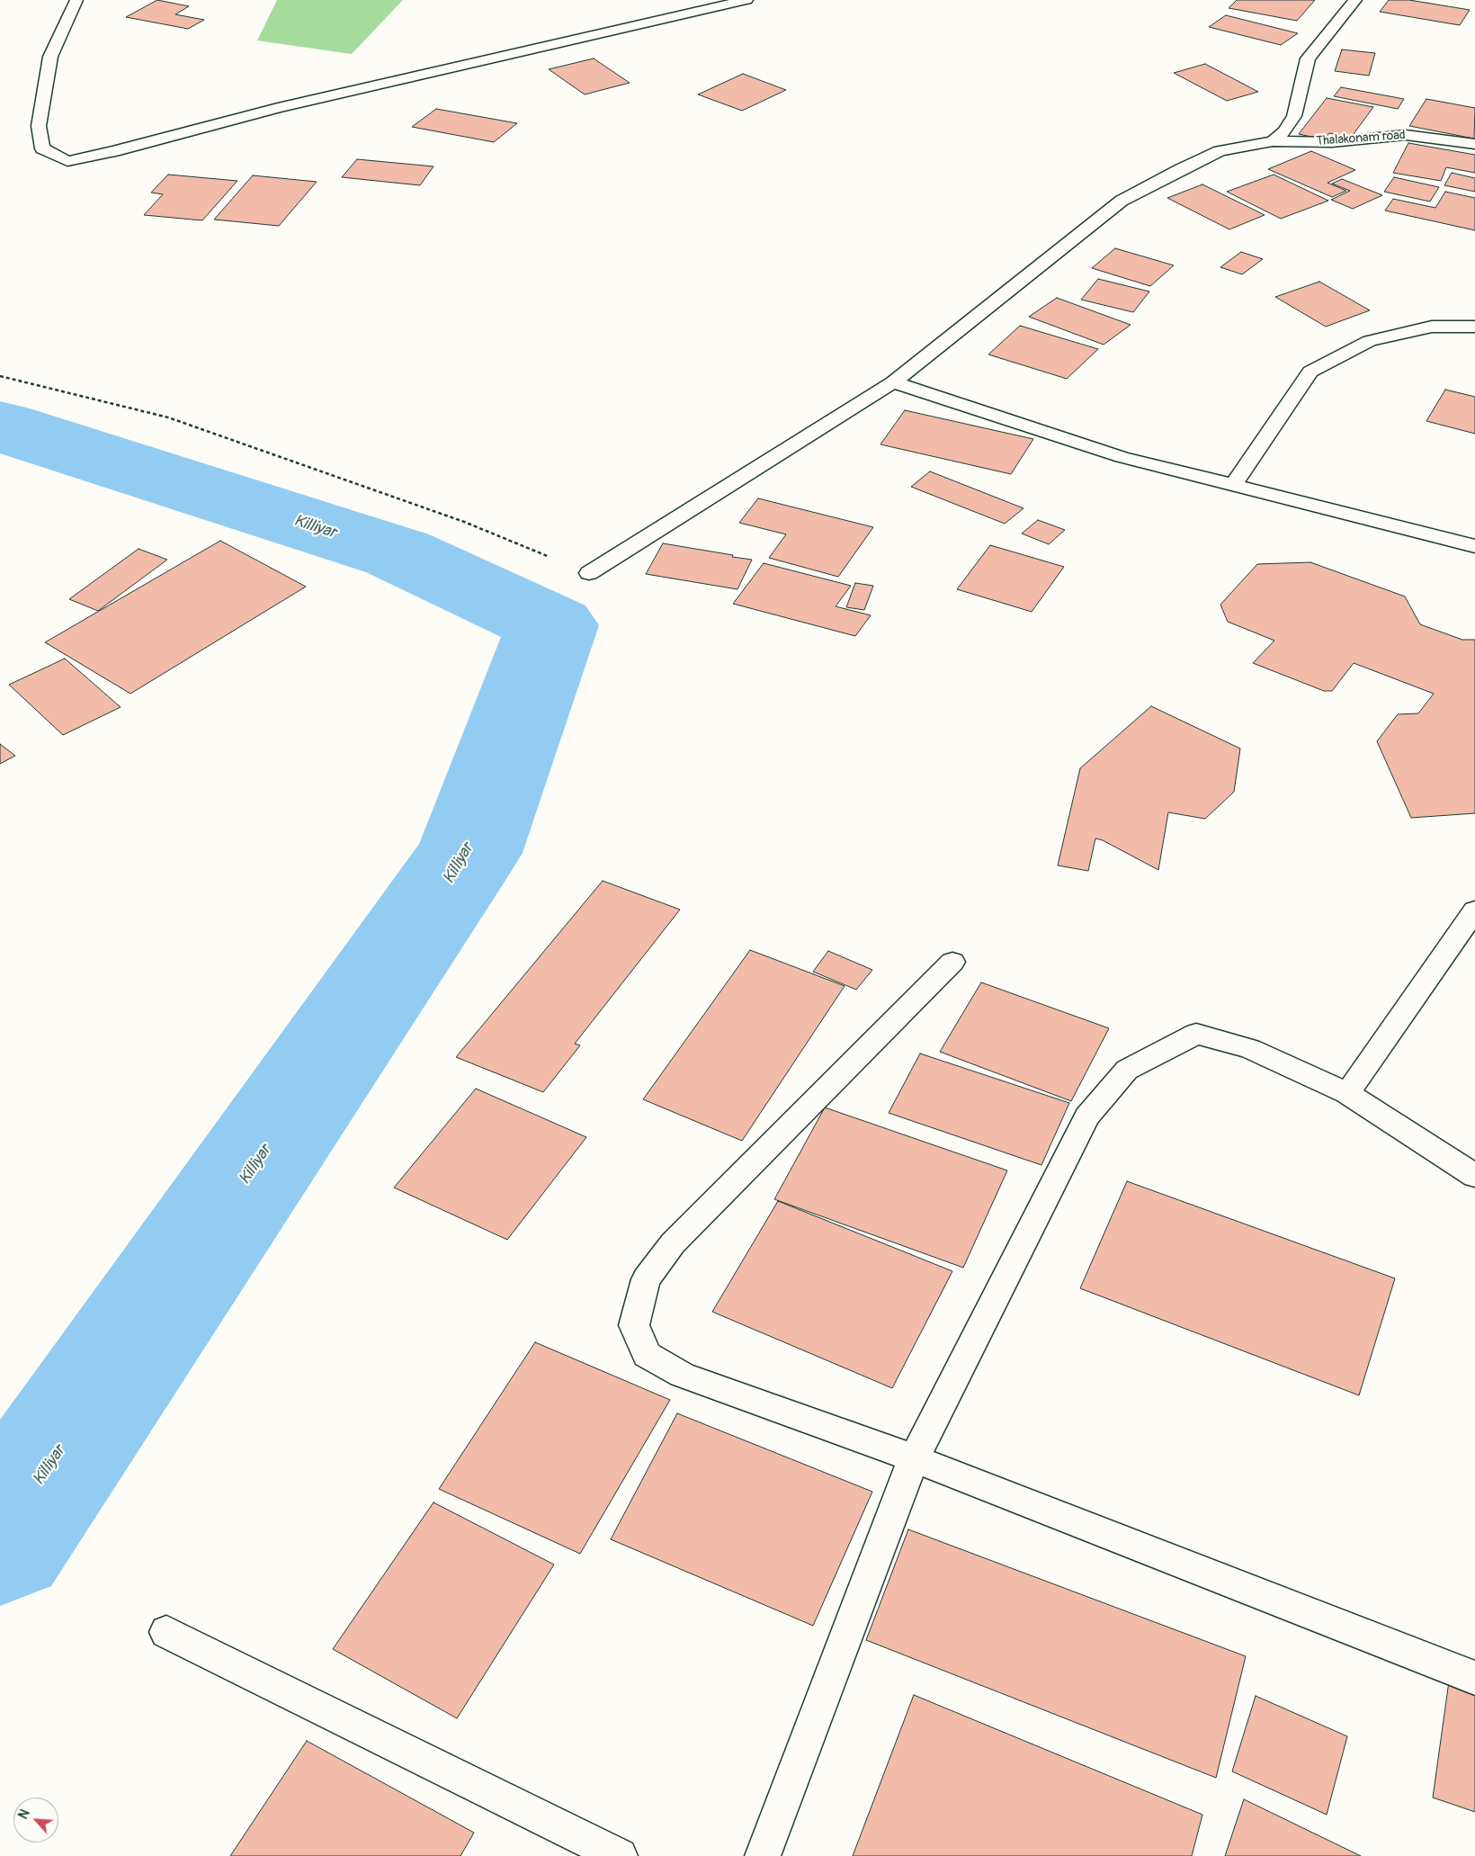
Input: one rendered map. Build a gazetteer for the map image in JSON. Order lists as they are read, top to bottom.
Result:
{
  "streets": {
    "street": ["Thalakonam road"]
  },
  "water": ["Killiyar"],
  "north": "top left"
}
